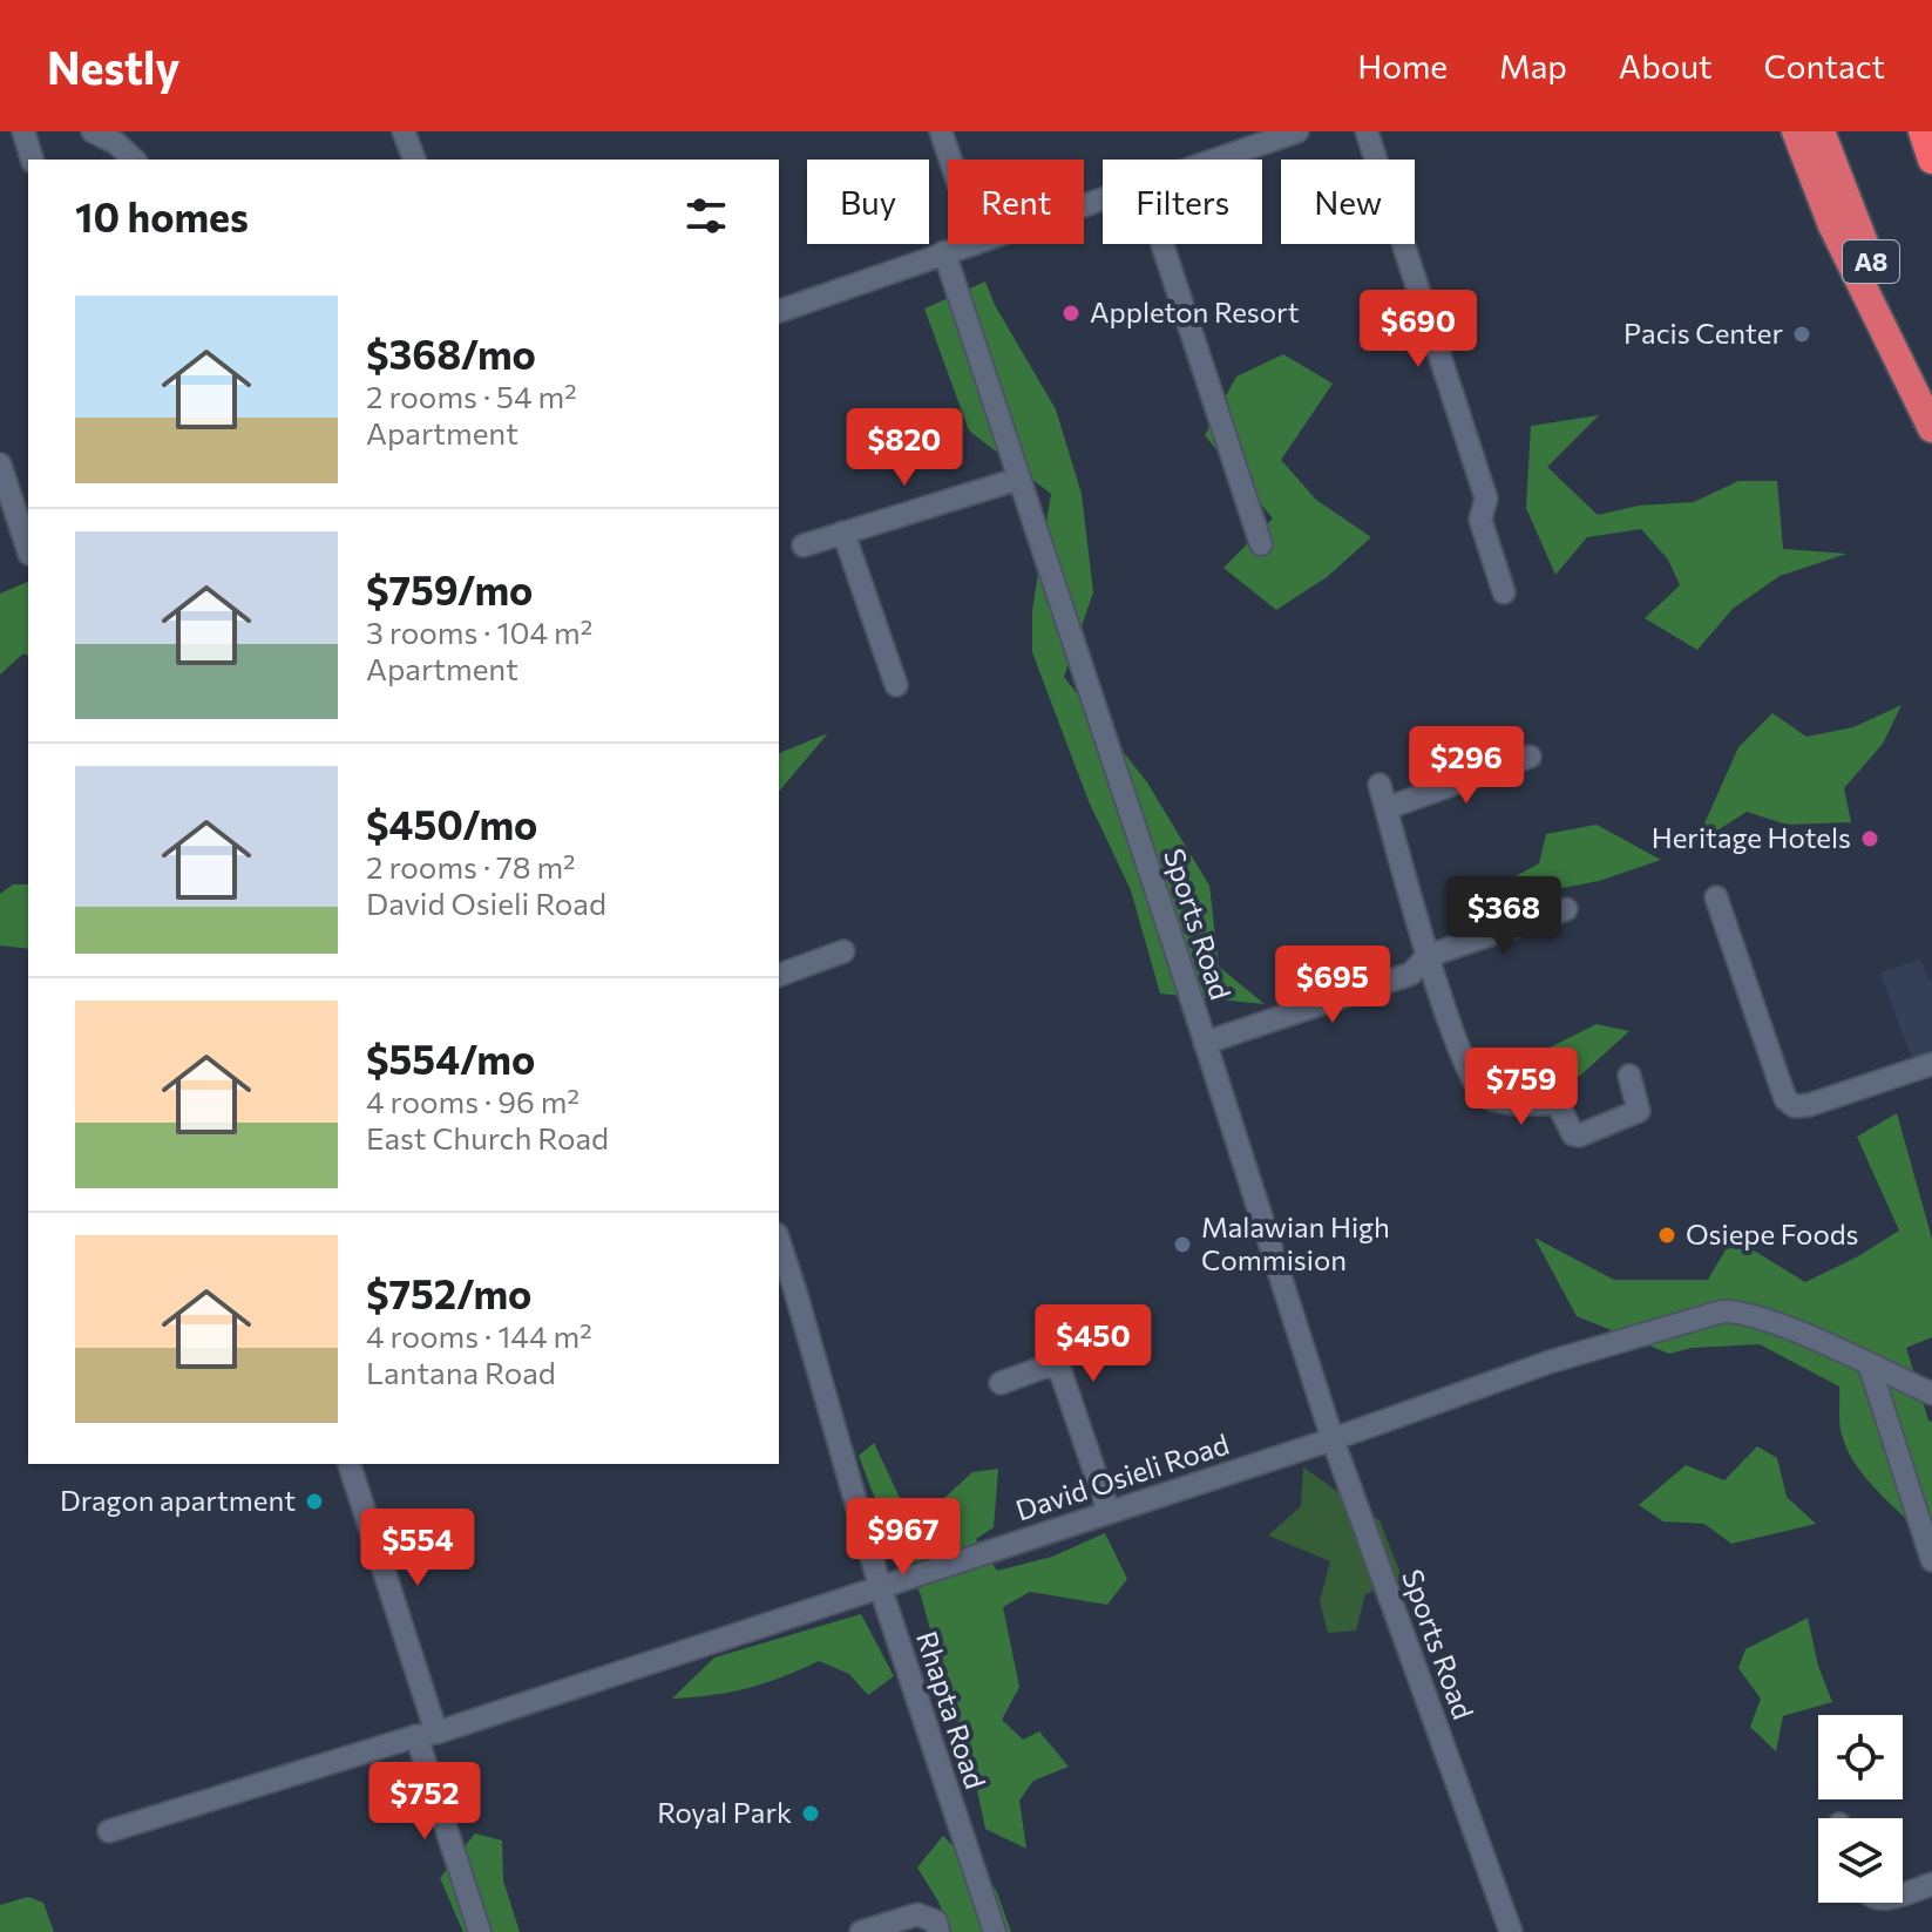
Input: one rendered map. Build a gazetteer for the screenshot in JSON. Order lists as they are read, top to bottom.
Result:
{
  "streets": {
    "highway": ["A8"],
    "street": ["Sports Road", "David Osieli Road", "Rhapta Road"]
  },
  "crossings": [
    ["Sports Road", "David Osieli Road"],
    ["David Osieli Road", "Rhapta Road"]
  ],
  "places": [
    "Appleton Resort",
    "Pacis Center",
    "Heritage Hotels",
    "Osiepe Foods",
    "Malawian High Commision",
    "Dragon apartment",
    "Royal Park"
  ],
  "page": {
    "header": "Nestly",
    "nav": [
      "Home",
      "Map",
      "About",
      "Contact"
    ],
    "chip": [
      "Buy",
      "Rent",
      "Filters",
      "New"
    ],
    "heading": "10 homes",
    "list": [
      {
        "name": "$368/mo",
        "note": "2 rooms · 54 m² · Apartment"
      },
      {
        "name": "$759/mo",
        "note": "3 rooms · 104 m² · Apartment"
      },
      {
        "name": "$450/mo",
        "note": "2 rooms · 78 m² · David Osieli Road"
      },
      {
        "name": "$554/mo",
        "note": "4 rooms · 96 m² · East Church Road"
      },
      {
        "name": "$752/mo",
        "note": "4 rooms · 144 m² · Lantana Road"
      }
    ],
    "price": [
      "$690",
      "$820",
      "$296",
      "$368",
      "$695",
      "$759",
      "$450",
      "$967",
      "$554",
      "$752"
    ]
  }
}
